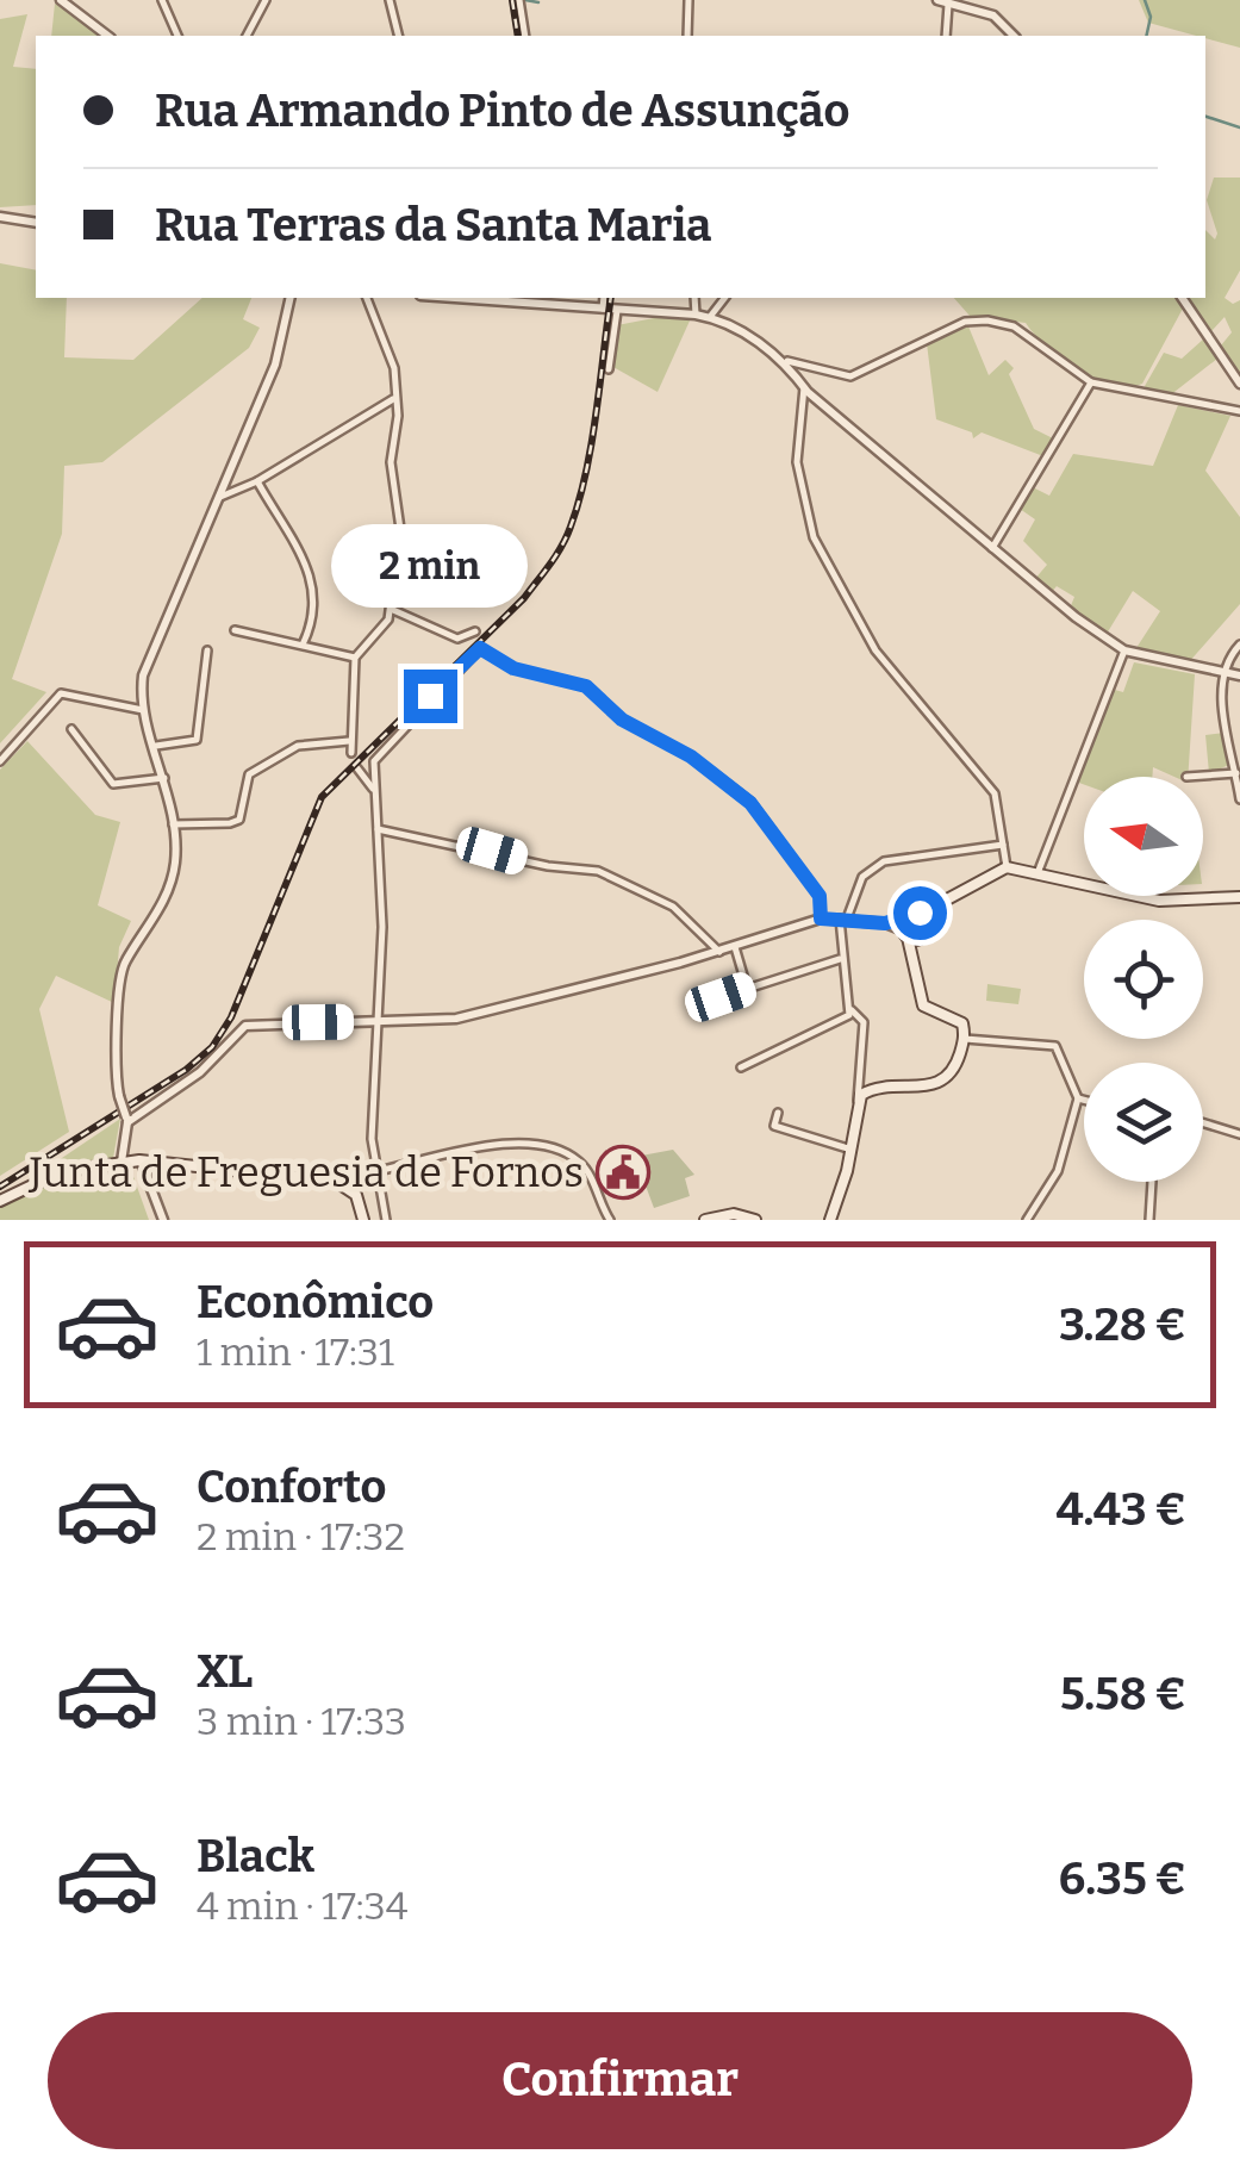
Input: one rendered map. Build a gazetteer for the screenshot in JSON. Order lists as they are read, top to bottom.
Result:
{
  "places": {
    "public building": ["Junta de Freguesia de Fornos"]
  },
  "north": "left",
  "page": {
    "banner": ["Rua Armando Pinto de Assunção", "Rua Terras da Santa Maria"],
    "bubble": "2 min",
    "list": [
      {
        "name": "Econômico",
        "note": "1 min · 17:31",
        "value": "3.28 €"
      },
      {
        "name": "Conforto",
        "note": "2 min · 17:32",
        "value": "4.43 €"
      },
      {
        "name": "XL",
        "note": "3 min · 17:33",
        "value": "5.58 €"
      },
      {
        "name": "Black",
        "note": "4 min · 17:34",
        "value": "6.35 €"
      }
    ],
    "buttons": "Confirmar"
  }
}
